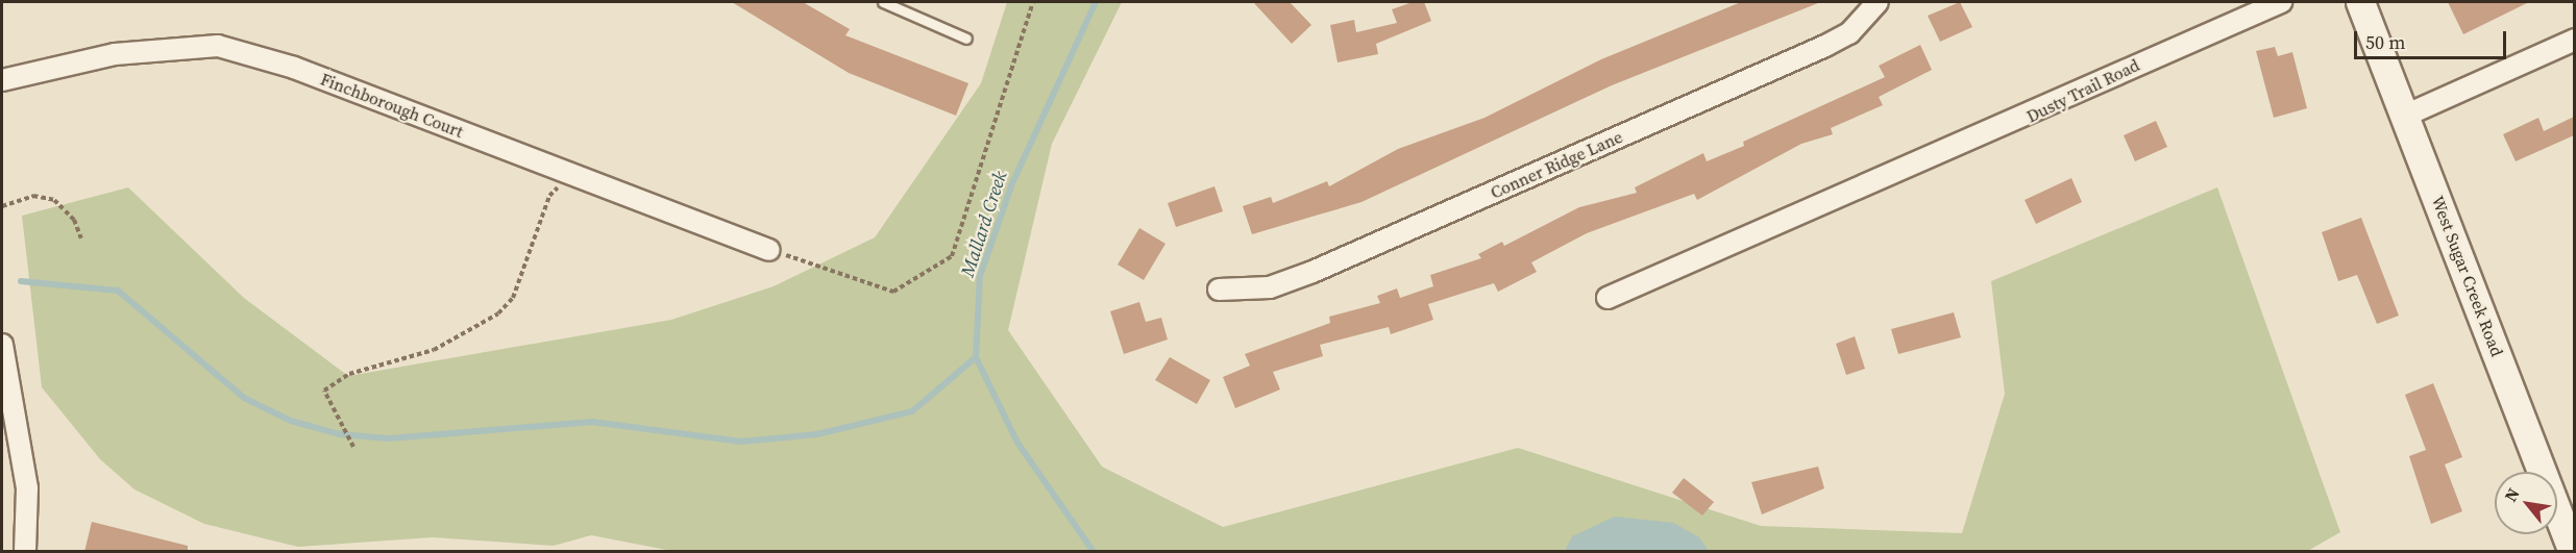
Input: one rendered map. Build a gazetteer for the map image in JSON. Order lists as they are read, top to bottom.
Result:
{
  "streets": {
    "main road": ["West Sugar Creek Road"],
    "street": ["Dusty Trail Road", "Finchborough Court", "Conner Ridge Lane"]
  },
  "water": ["Mallard Creek"],
  "scale_bar": "50 m",
  "north": "top left"
}
